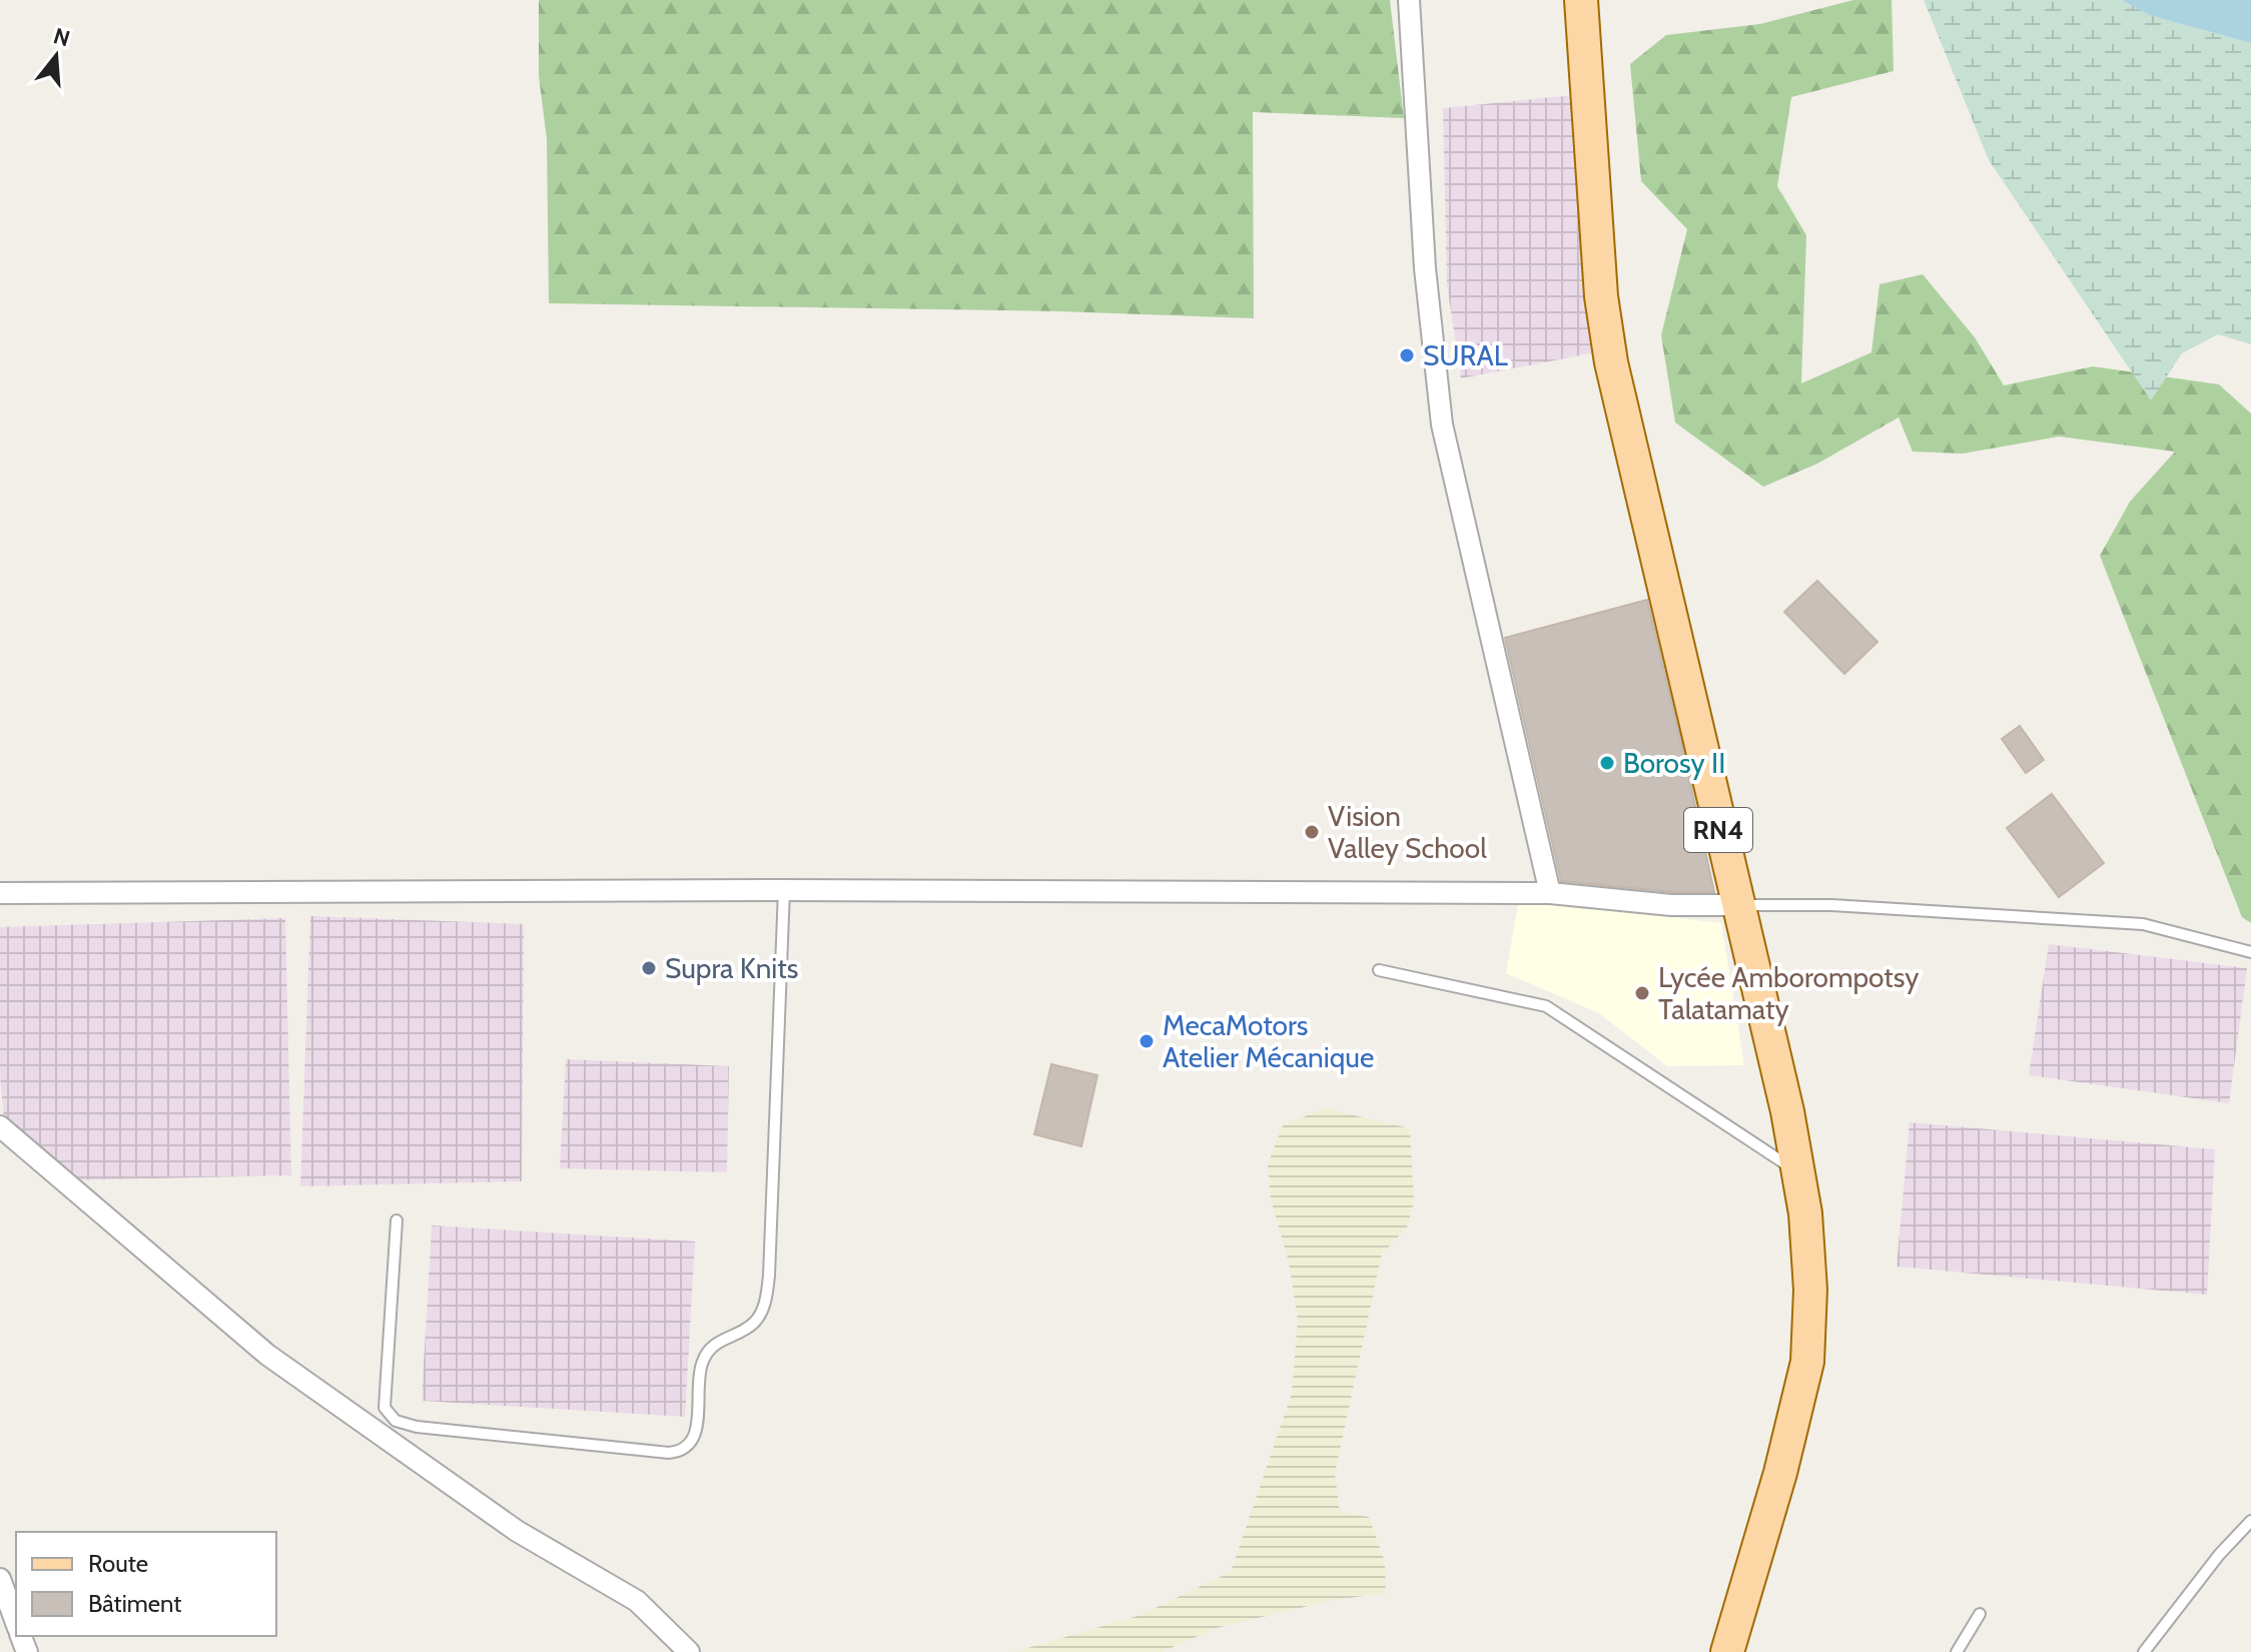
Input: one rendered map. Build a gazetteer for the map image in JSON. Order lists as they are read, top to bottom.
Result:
{
  "streets": {
    "main road": ["RN4"]
  },
  "places": [
    "SURAL",
    "Borosy II",
    "Vision Valley School",
    "Supra Knits",
    "Lycée Amborompotsy Talatamaty",
    "MecaMotors Atelier Mécanique"
  ],
  "legend": ["Route", "Bâtiment"],
  "north": "top"
}
